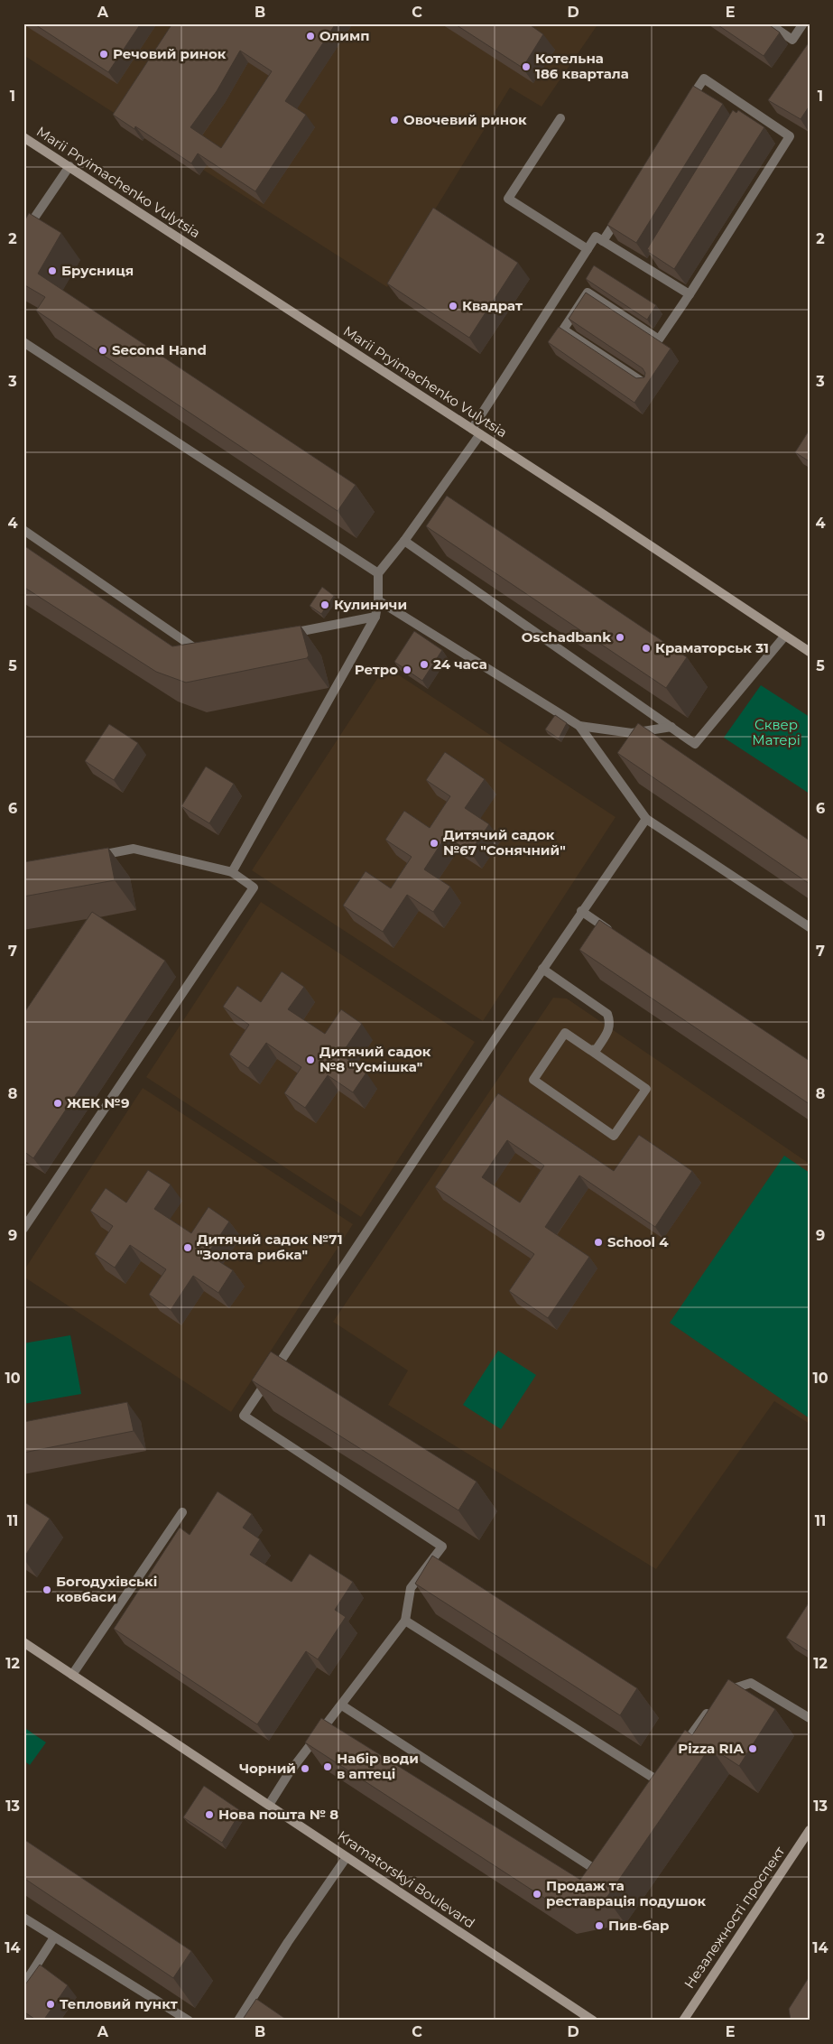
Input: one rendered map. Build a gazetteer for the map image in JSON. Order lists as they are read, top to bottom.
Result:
{
  "streets": {
    "street": ["Marii Pryimachenko Vulytsia", "Kramatorskyi Boulevard", "Незалежності проспект"]
  },
  "parks": ["Сквер Матері"],
  "places": [
    "Олимп",
    "Речовий ринок",
    "Котельна 186 квартала",
    "Овочевий ринок",
    "Брусниця",
    "Квадрат",
    "Second Hand",
    "Кулиничи",
    "Oschadbank",
    "Краматорськ 31",
    "24 часа",
    "Ретро",
    "Дитячий садок №67 \"Сонячний\"",
    "Дитячий садок №8 \"Усмішка\"",
    "ЖЕК №9",
    "School 4",
    "Дитячий садок №71 \"Золота рибка\"",
    "Богодухівські ковбаси",
    "Pizza RIA",
    "Набір води в аптеці",
    "Чорний",
    "Нова пошта № 8",
    "Продаж та реставрація подушок",
    "Пив-бар",
    "Тепловий пункт"
  ],
  "grid": {
    "columns": [
      "A",
      "B",
      "C",
      "D",
      "E"
    ],
    "rows": [
      "1",
      "2",
      "3",
      "4",
      "5",
      "6",
      "7",
      "8",
      "9",
      "10",
      "11",
      "12",
      "13",
      "14"
    ]
  }
}
